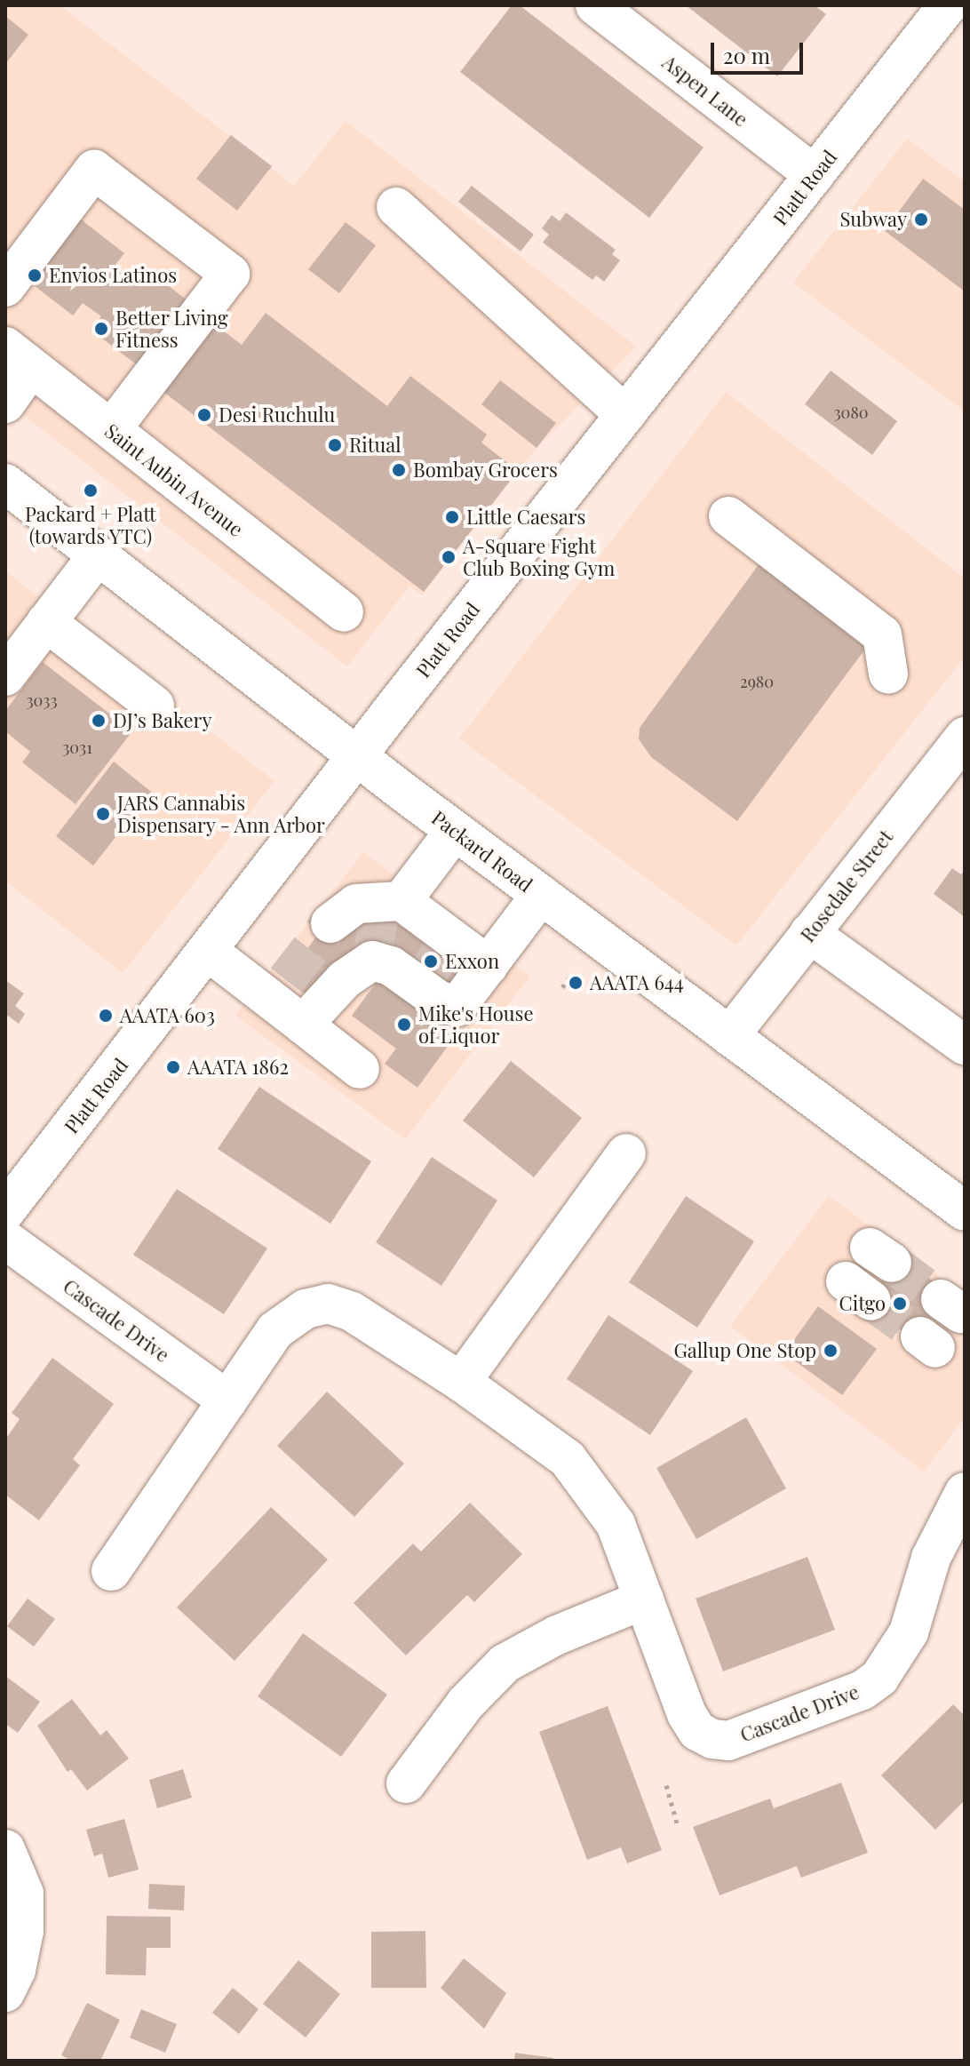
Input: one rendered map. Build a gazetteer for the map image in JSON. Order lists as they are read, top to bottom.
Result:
{
  "streets": {
    "street": [
      "Aspen Lane",
      "Platt Road",
      "Saint Aubin Avenue",
      "Packard Road",
      "Rosedale Street",
      "Cascade Drive"
    ]
  },
  "crossings": [
    ["Aspen Lane", "Platt Road"],
    ["Platt Road", "Packard Road"],
    ["Packard Road", "Rosedale Street"]
  ],
  "places": [
    "Subway",
    "Envios Latinos",
    "Better Living Fitness",
    "Desi Ruchulu",
    "Ritual",
    "Bombay Grocers",
    "Packard + Platt (towards YTC)",
    "Little Caesars",
    "A-Square Fight Club Boxing Gym",
    "DJ’s Bakery",
    "JARS Cannabis Dispensary - Ann Arbor",
    "Exxon",
    "AAATA 644",
    "AAATA 603",
    "Mike's House of Liquor",
    "AAATA 1862",
    "Citgo",
    "Gallup One Stop"
  ],
  "house_numbers": [
    "3080",
    "2980",
    "3033",
    "3031"
  ],
  "scale_bar": "20 m"
}
